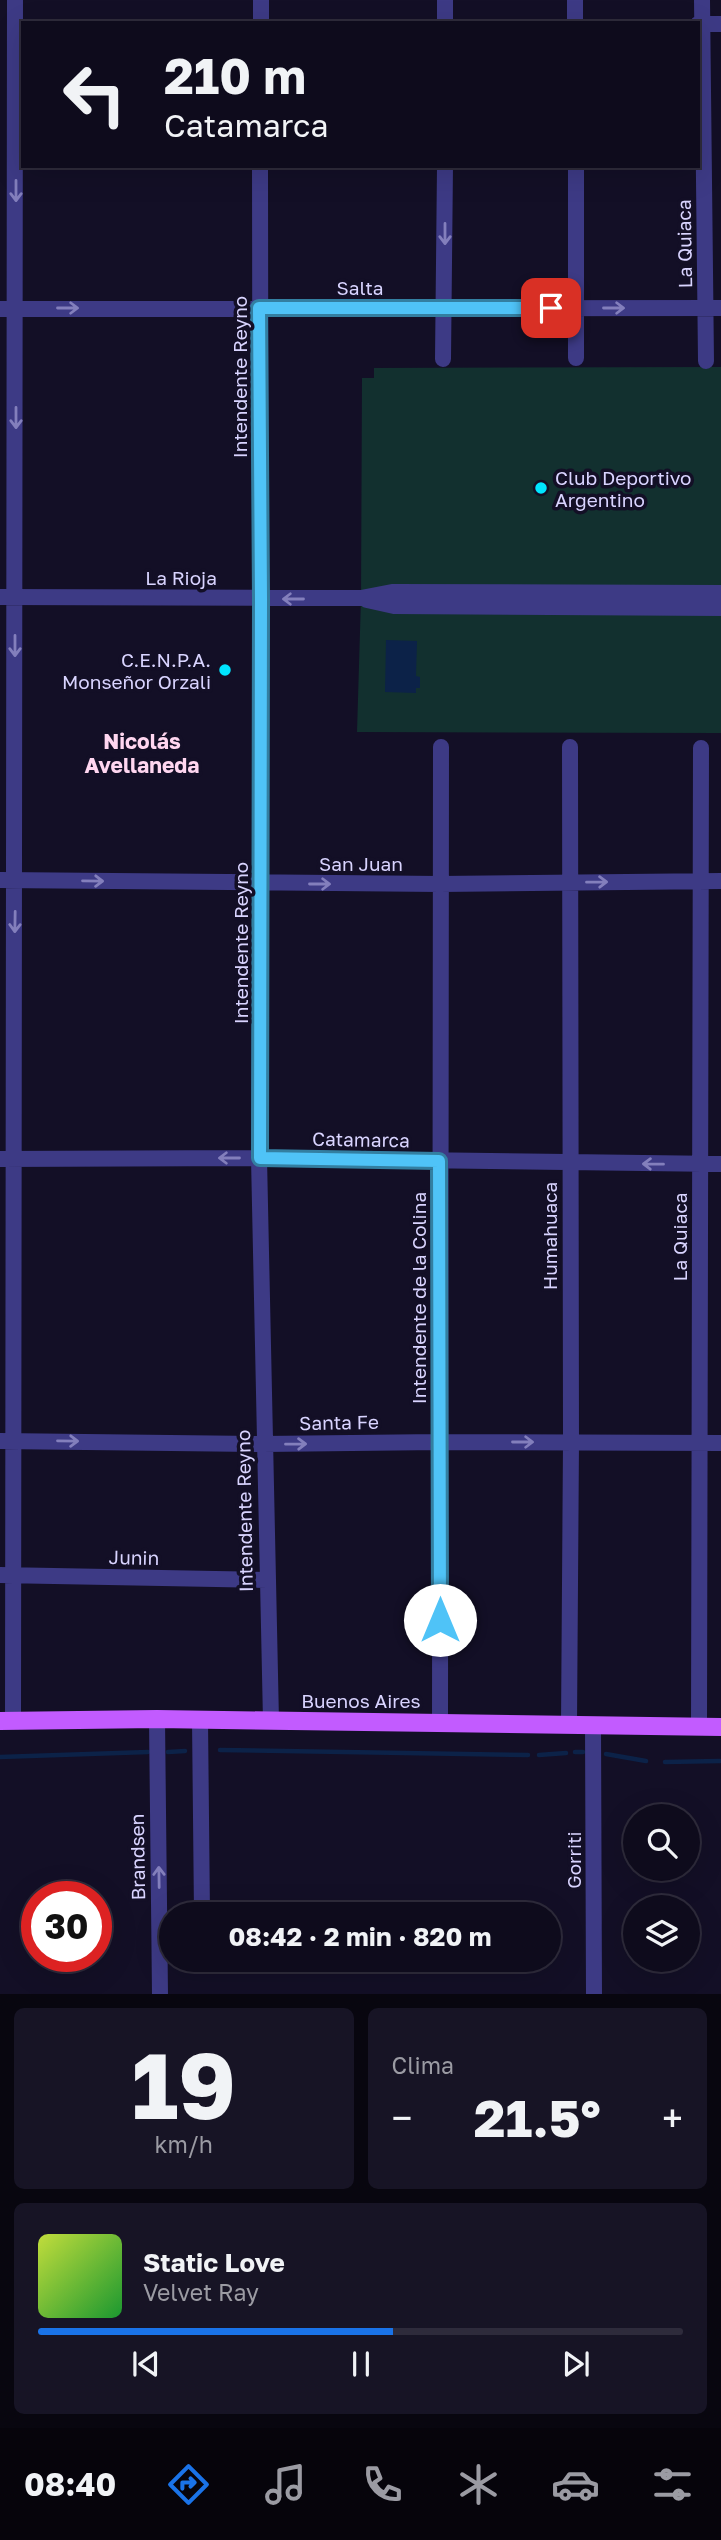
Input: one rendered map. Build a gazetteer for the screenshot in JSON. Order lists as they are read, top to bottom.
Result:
{
  "streets": {
    "main road": ["Buenos Aires"],
    "street": [
      "La Quiaca",
      "Salta",
      "Intendente Reyno",
      "La Rioja",
      "San Juan",
      "Catamarca",
      "Humahuaca",
      "Intendente de la Colina",
      "Santa Fe",
      "Junin",
      "Brandsen",
      "Gorriti"
    ]
  },
  "crossings": [
    ["La Quiaca", "Salta"],
    ["La Quiaca", "San Juan"],
    ["La Quiaca", "Catamarca"],
    ["La Quiaca", "Santa Fe"],
    ["La Quiaca", "Buenos Aires"],
    ["Salta", "Intendente Reyno"],
    ["Intendente Reyno", "La Rioja"],
    ["Intendente Reyno", "San Juan"],
    ["Intendente Reyno", "Catamarca"],
    ["Intendente Reyno", "Santa Fe"],
    ["Intendente Reyno", "Junin"],
    ["Intendente Reyno", "Buenos Aires"],
    ["San Juan", "Humahuaca"],
    ["San Juan", "Intendente de la Colina"],
    ["Catamarca", "Humahuaca"],
    ["Catamarca", "Intendente de la Colina"],
    ["Humahuaca", "Santa Fe"],
    ["Humahuaca", "Buenos Aires"],
    ["Intendente de la Colina", "Santa Fe"],
    ["Intendente de la Colina", "Buenos Aires"],
    ["Buenos Aires", "Brandsen"],
    ["Buenos Aires", "Gorriti"]
  ],
  "one_way": [
    "Salta",
    "La Rioja",
    "San Juan",
    "Catamarca",
    "Santa Fe"
  ],
  "districts": ["Nicolás Avellaneda"],
  "places": ["Club Deportivo Argentino", "C.E.N.P.A. Monseñor Orzali"],
  "page": {
    "turn": ["210 m", "Catamarca"],
    "limit": "30",
    "trip": "08:42 · 2 min · 820 m",
    "tile": [
      ["19", "km/h"],
      "Clima"
    ],
    "heat": ["−", "21.5°", "+"],
    "song": ["Static Love", "Velvet Ray"],
    "tabs": "08:40"
  }
}
